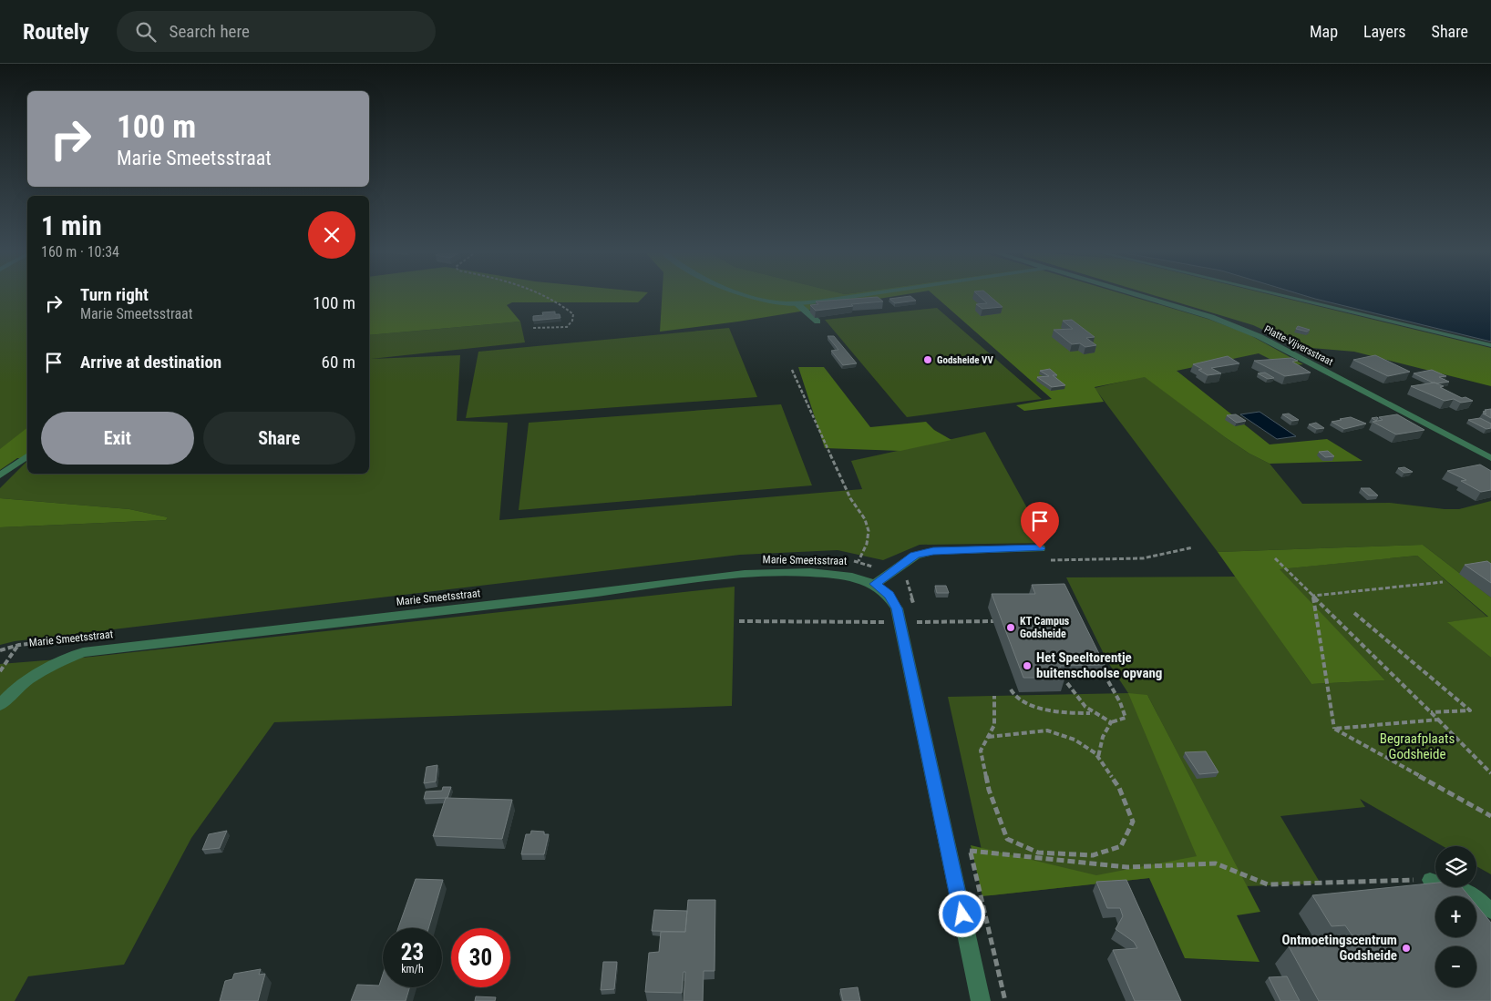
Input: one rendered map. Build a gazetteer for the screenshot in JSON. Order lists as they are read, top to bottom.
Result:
{
  "streets": {
    "street": ["Platte-Vijversstraat", "Marie Smeetsstraat"]
  },
  "parks": ["Begraafplaats Godsheide"],
  "places": [
    "Godsheide VV",
    "KT Campus Godsheide",
    "Het Speeltorentje buitenschoolse opvang",
    "Ontmoetingscentrum Godsheide"
  ],
  "page": {
    "header": "Routely",
    "search": "Search here",
    "nav": ["Map", "Layers", "Share"],
    "turn": ["100 m", "Marie Smeetsstraat"],
    "heading": ["1 min", "160 m · 10:34"],
    "list": [
      {
        "name": "Turn right",
        "note": "Marie Smeetsstraat",
        "value": "100 m"
      },
      {
        "name": "Arrive at destination",
        "value": "60 m"
      }
    ],
    "buttons": ["Exit", "Share"],
    "map_buttons": ["+", "−"],
    "speed": "23 km/h",
    "limit": "30"
  }
}
